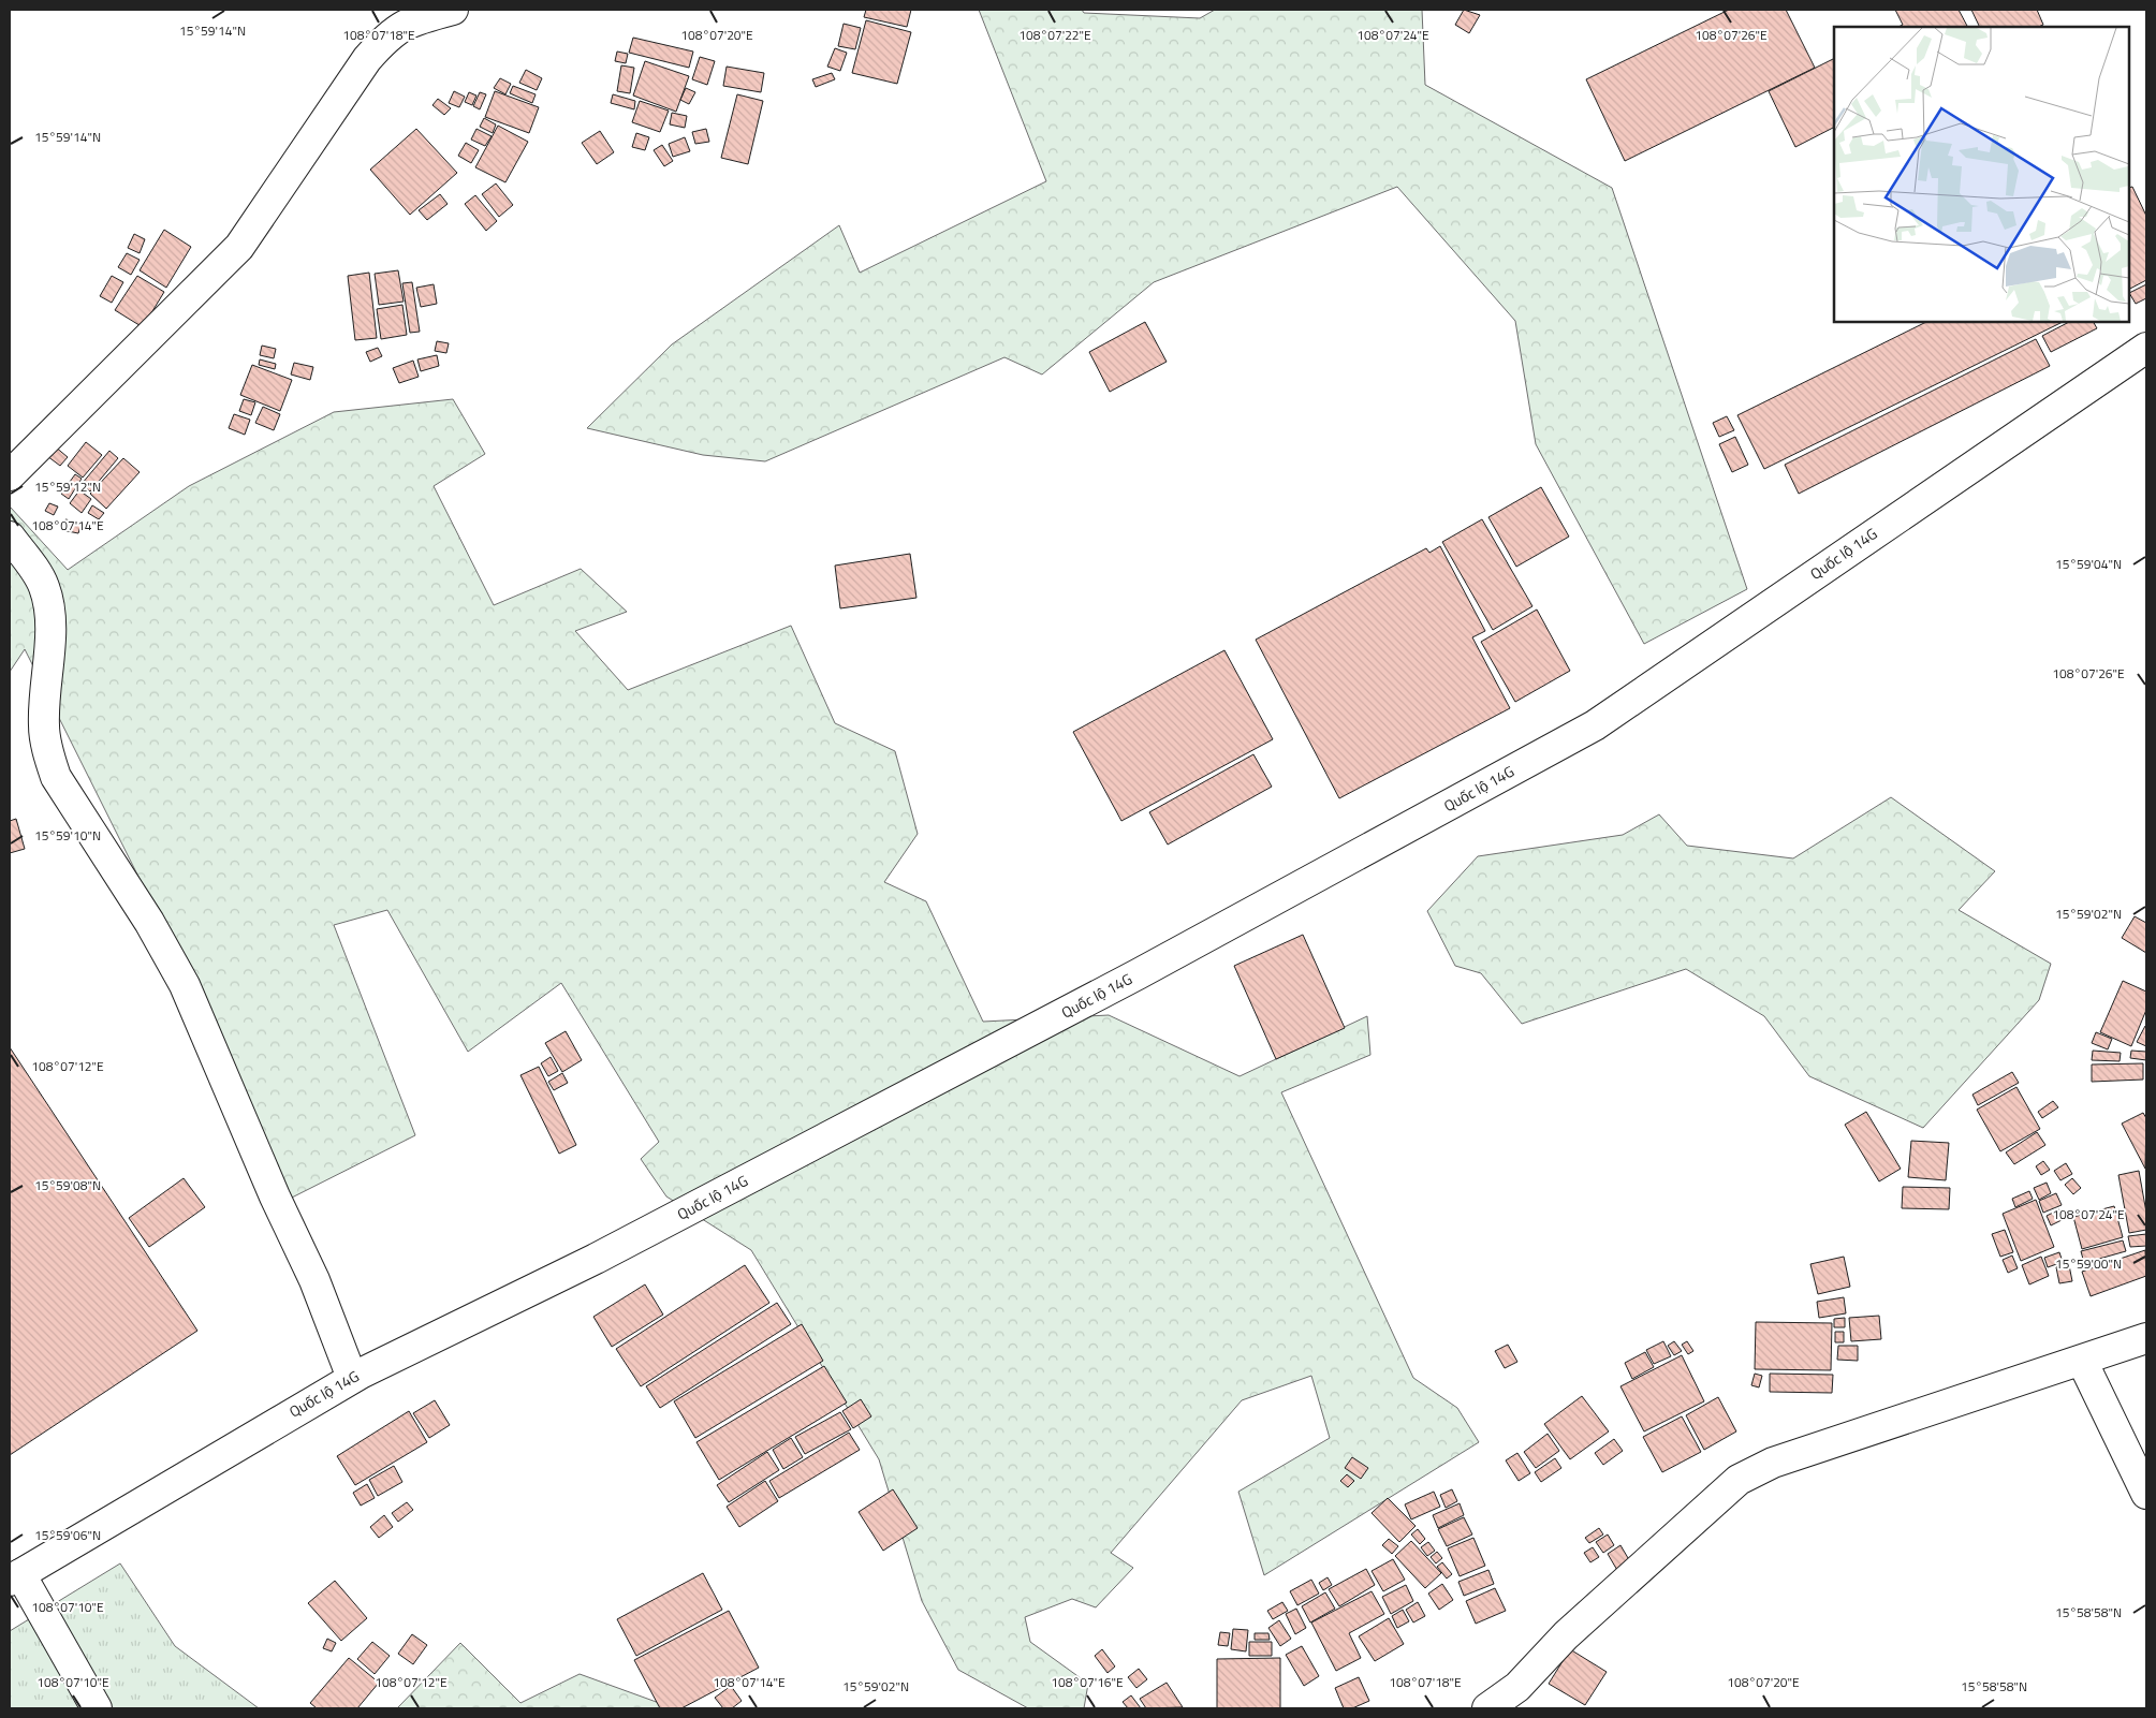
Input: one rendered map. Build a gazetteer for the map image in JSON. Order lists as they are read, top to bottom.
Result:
{
  "streets": {
    "street": ["Quốc lộ 14G"]
  },
  "coordinates": [
    "15°59'14\"N",
    "108°07'18\"E",
    "108°07'20\"E",
    "108°07'22\"E",
    "108°07'24\"E",
    "108°07'26\"E",
    "15°59'12\"N",
    "108°07'14\"E",
    "15°59'04\"N",
    "15°59'10\"N",
    "15°59'02\"N",
    "108°07'12\"E",
    "15°59'08\"N",
    "15°59'00\"N",
    "15°59'06\"N",
    "108°07'10\"E",
    "15°58'58\"N",
    "108°07'16\"E"
  ]
}
